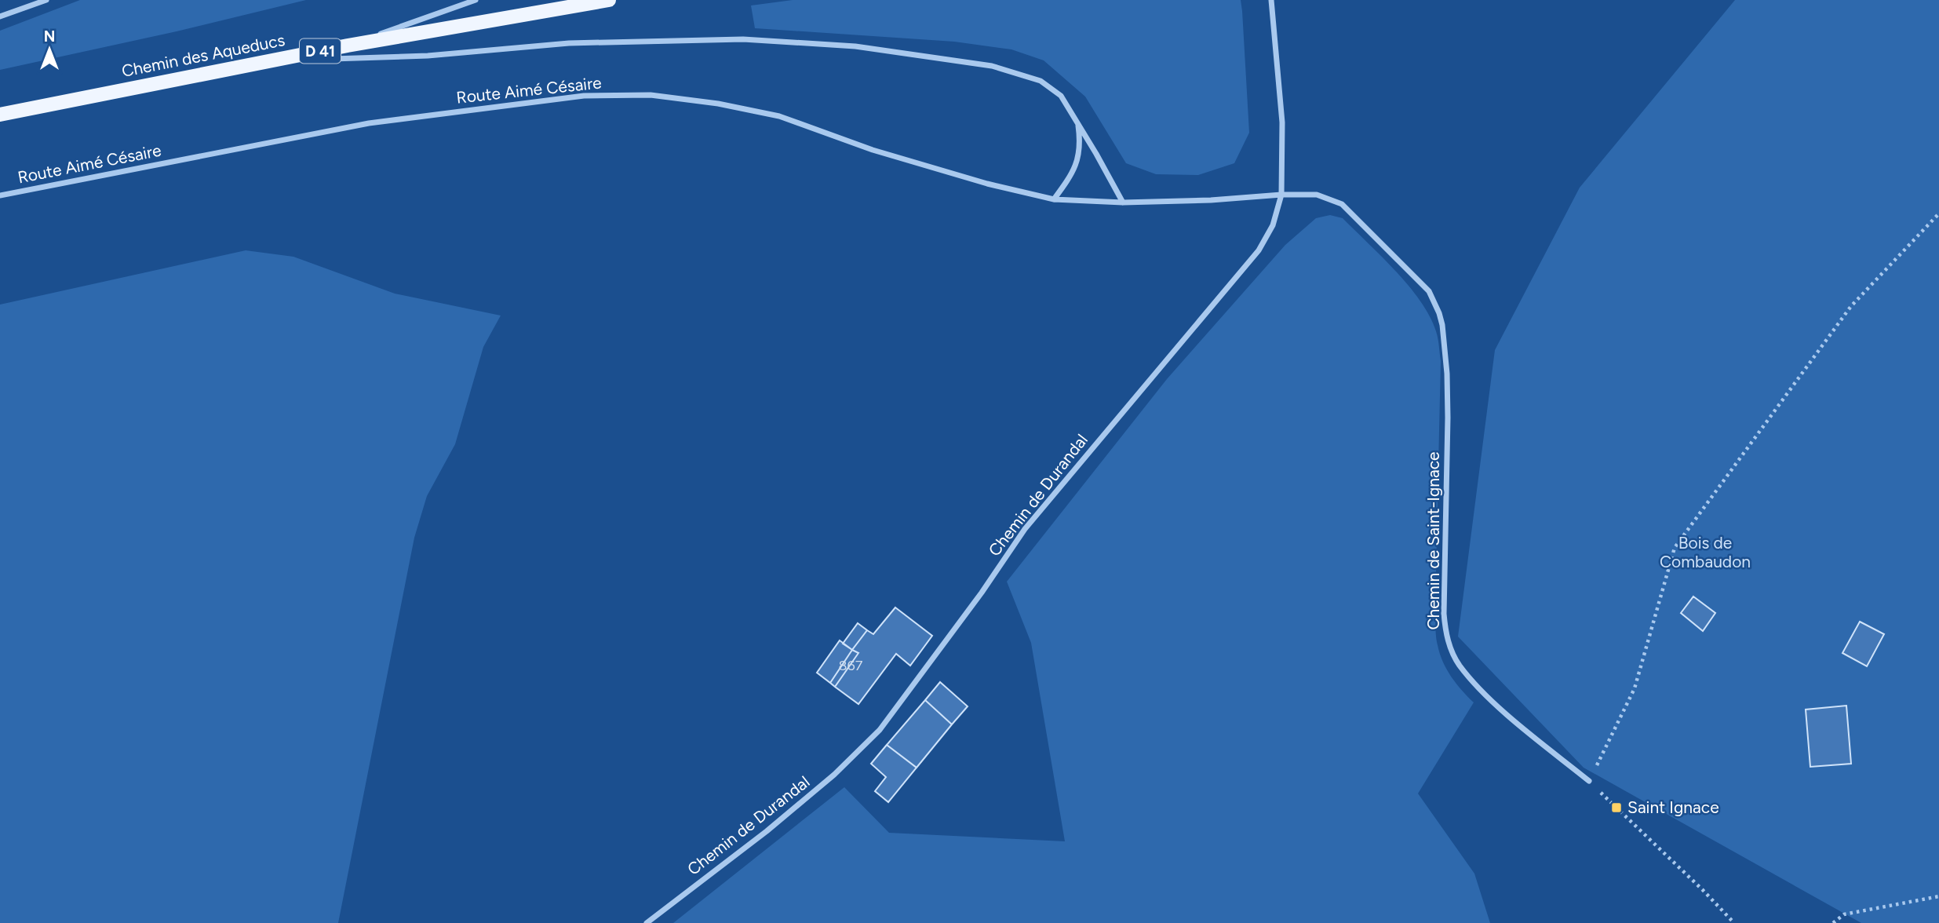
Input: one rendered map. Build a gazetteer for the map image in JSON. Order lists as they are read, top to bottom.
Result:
{
  "streets": {
    "main road": ["D 41", "Chemin des Aqueducs"],
    "street": ["Route Aimé Césaire", "Chemin de Durandal", "Chemin de Saint-Ignace"]
  },
  "crossings": [
    ["Route Aimé Césaire", "Chemin de Saint-Ignace"],
    ["Chemin de Durandal", "Chemin de Saint-Ignace"]
  ],
  "parks": ["Bois de Combaudon"],
  "places": {
    "transit": ["Saint Ignace"]
  },
  "house_numbers": ["867"],
  "north": "top"
}
